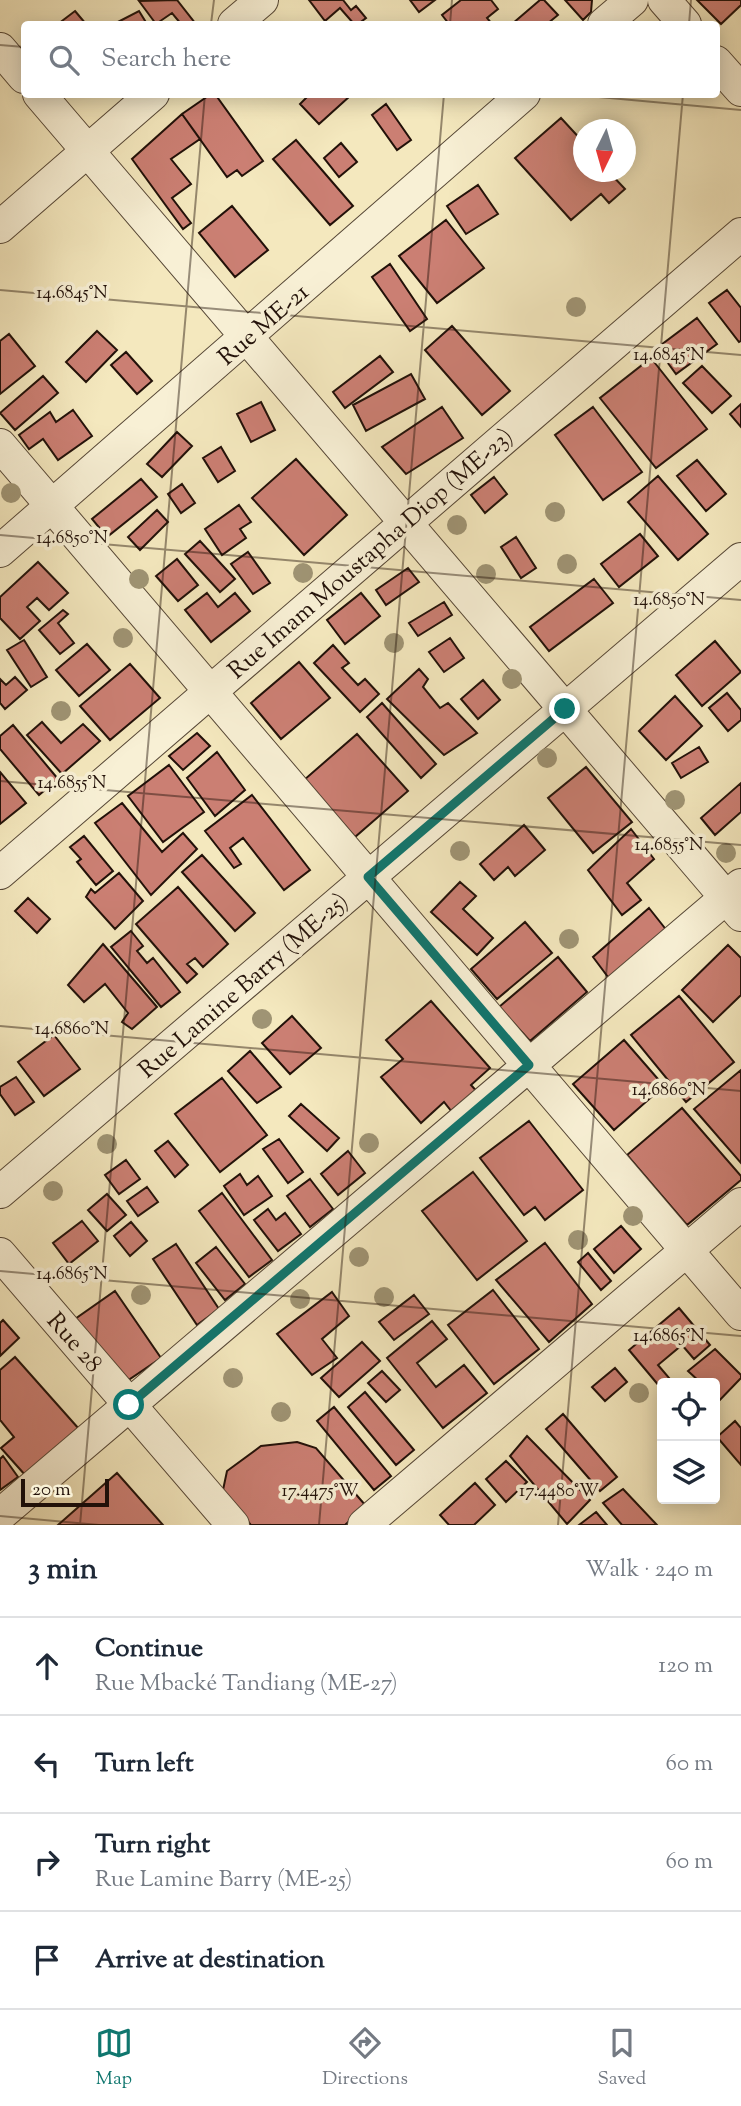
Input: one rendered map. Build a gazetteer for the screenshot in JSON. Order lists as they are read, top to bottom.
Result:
{
  "streets": {
    "street": [
      "Rue ME-21",
      "Rue Imam Moustapha Diop (ME-23)",
      "Rue Lamine Barry (ME-25)",
      "Rue 28"
    ]
  },
  "scale_bar": "20 m",
  "north": "bottom",
  "page": {
    "search": "Search here",
    "scale": "20 m",
    "heading": ["3 min", "Walk · 240 m"],
    "list": [
      ["Continue", "Rue Mbacké Tandiang (ME-27)", "120 m"],
      ["Turn left", "60 m"],
      ["Turn right", "Rue Lamine Barry (ME-25)", "60 m"],
      "Arrive at destination"
    ],
    "nav": ["Map", "Directions", "Saved"]
  },
  "coordinates": [
    "14.6845°N",
    "14.6850°N",
    "14.6855°N",
    "14.6860°N",
    "14.6865°N",
    "17.4475°W",
    "17.4480°W"
  ]
}
